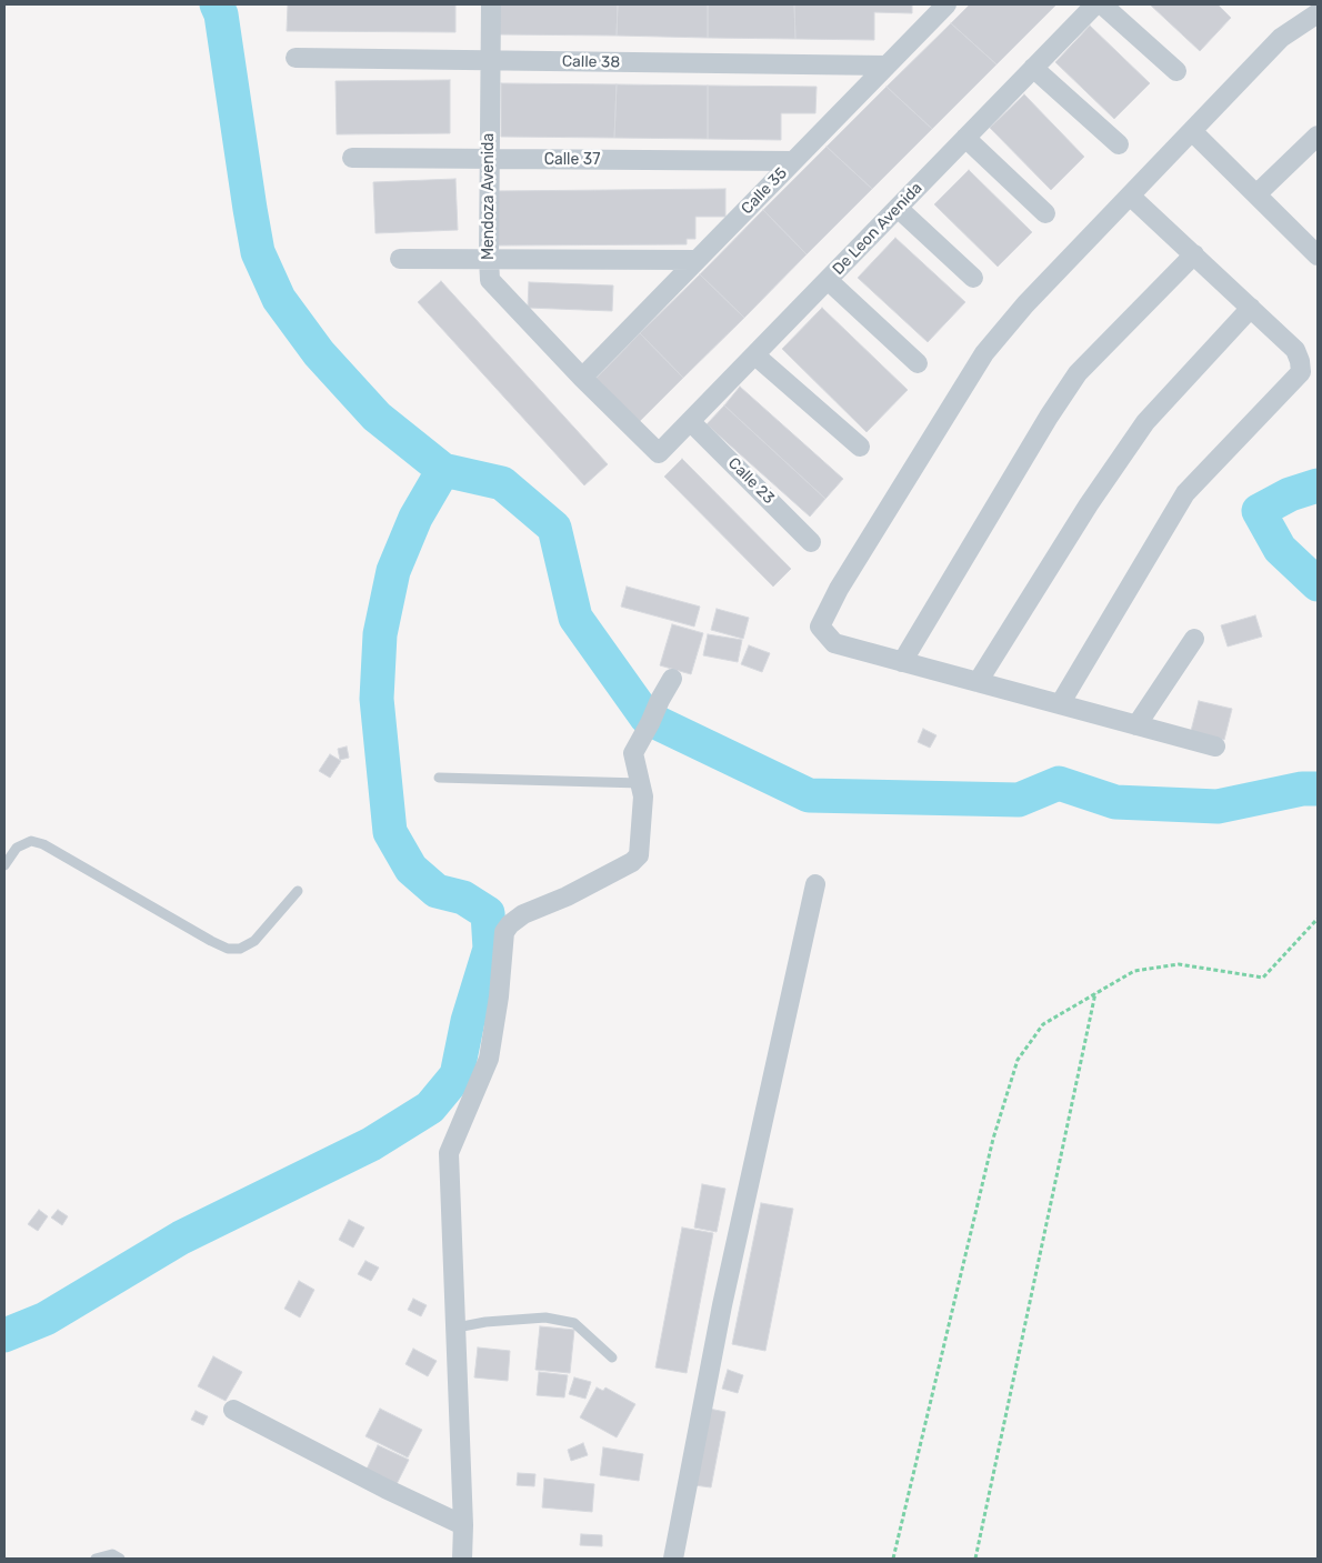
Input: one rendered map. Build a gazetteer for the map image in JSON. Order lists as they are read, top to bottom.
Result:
{
  "streets": {
    "street": [
      "Calle 38",
      "Calle 37",
      "Calle 35",
      "Mendoza Avenida",
      "De Leon Avenida",
      "Calle 23"
    ]
  },
  "crossings": [
    ["Calle 38", "Calle 35"],
    ["Calle 38", "Mendoza Avenida"],
    ["Calle 37", "Calle 35"],
    ["Calle 37", "Mendoza Avenida"],
    ["Calle 35", "Mendoza Avenida"],
    ["Mendoza Avenida", "De Leon Avenida"],
    ["De Leon Avenida", "Calle 23"]
  ]
}
